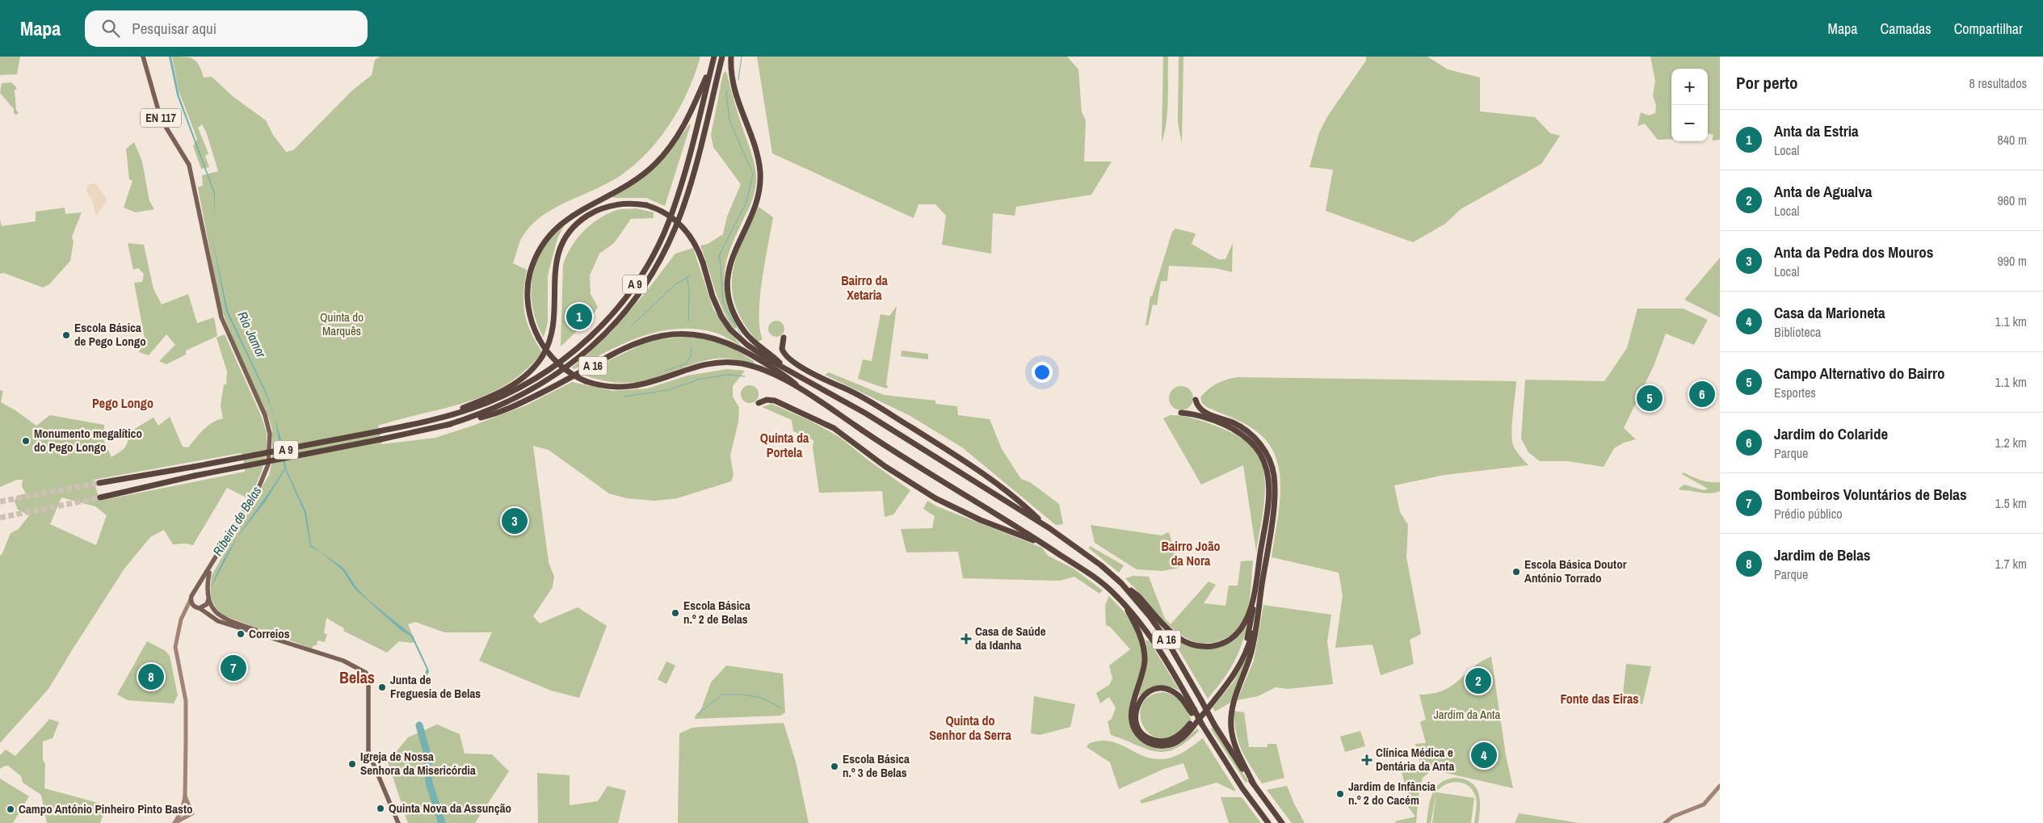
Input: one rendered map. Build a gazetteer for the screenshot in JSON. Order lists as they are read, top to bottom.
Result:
{
  "streets": {
    "highway": ["A 9", "A 16"],
    "main road": ["EN 117"]
  },
  "crossings": [
    ["A 9", "A 16"]
  ],
  "districts": [
    "Bairro da Xetaria",
    "Pego Longo",
    "Quinta da Portela",
    "Bairro João da Nora",
    "Belas",
    "Fonte das Eiras",
    "Quinta do Senhor da Serra"
  ],
  "water": ["Rio Jamor", "Ribeira de Belas"],
  "parks": ["Quinta do Marquês", "Jardim da Anta"],
  "places": {
    "other": [
      "Escola Básica de Pego Longo",
      "Monumento megalítico do Pego Longo",
      "Escola Básica Doutor António Torrado",
      "Escola Básica n.º 2 de Belas",
      "Correios",
      "Junta de Freguesia de Belas",
      "Igreja de Nossa Senhora da Misericórdia",
      "Escola Básica n.º 3 de Belas",
      "Jardim de Infância n.º 2 do Cacém",
      "Quinta Nova da Assunção",
      "Campo António Pinheiro Pinto Basto"
    ],
    "health": ["Casa de Saúde da Idanha", "Clínica Médica e Dentária da Anta"]
  },
  "page": {
    "header": "Mapa",
    "search": "Pesquisar aqui",
    "nav": ["Mapa", "Camadas", "Compartilhar"],
    "heading": ["Por perto", "8 resultados"],
    "map_buttons": ["+", "−"],
    "list": [
      {
        "mark": "1",
        "name": "Anta da Estria",
        "note": "Local",
        "value": "840 m"
      },
      {
        "mark": "2",
        "name": "Anta de Agualva",
        "note": "Local",
        "value": "960 m"
      },
      {
        "mark": "3",
        "name": "Anta da Pedra dos Mouros",
        "note": "Local",
        "value": "990 m"
      },
      {
        "mark": "4",
        "name": "Casa da Marioneta",
        "note": "Biblioteca",
        "value": "1.1 km"
      },
      {
        "mark": "5",
        "name": "Campo Alternativo do Bairro",
        "note": "Esportes",
        "value": "1.1 km"
      },
      {
        "mark": "6",
        "name": "Jardim do Colaride",
        "note": "Parque",
        "value": "1.2 km"
      },
      {
        "mark": "7",
        "name": "Bombeiros Voluntários de Belas",
        "note": "Prédio público",
        "value": "1.5 km"
      },
      {
        "mark": "8",
        "name": "Jardim de Belas",
        "note": "Parque",
        "value": "1.7 km"
      }
    ],
    "pins": [
      "1",
      "6",
      "5",
      "3",
      "7",
      "8",
      "2",
      "4"
    ]
  }
}
